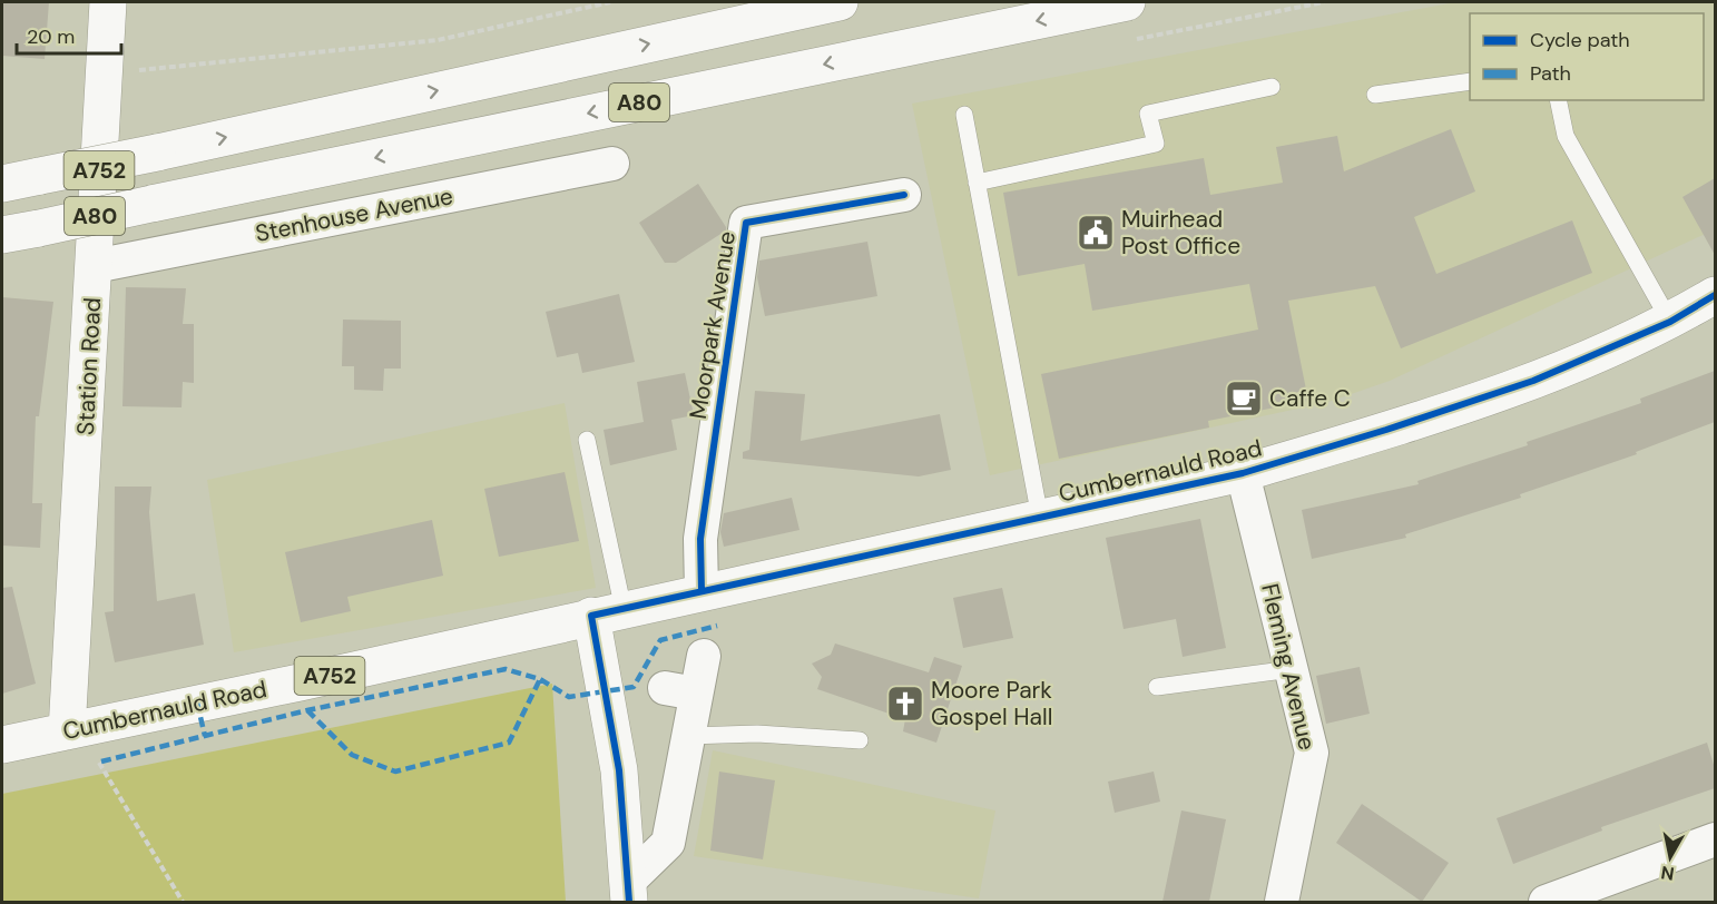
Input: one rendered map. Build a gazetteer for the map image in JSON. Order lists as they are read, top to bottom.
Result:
{
  "streets": {
    "main road": [
      "A80",
      "A752",
      "Station Road",
      "Cumbernauld Road"
    ],
    "street": ["Stenhouse Avenue", "Moorpark Avenue", "Fleming Avenue"]
  },
  "crossings": [
    ["Stenhouse Avenue", "Station Road"],
    ["Moorpark Avenue", "Cumbernauld Road"],
    ["Station Road", "Cumbernauld Road"],
    ["Cumbernauld Road", "Fleming Avenue"]
  ],
  "places": {
    "public building": ["Muirhead Post Office"],
    "cafe": ["Caffe C"],
    "church": ["Moore Park Gospel Hall"]
  },
  "legend": ["Cycle path", "Path"],
  "scale_bar": "20 m",
  "north": "bottom"
}
